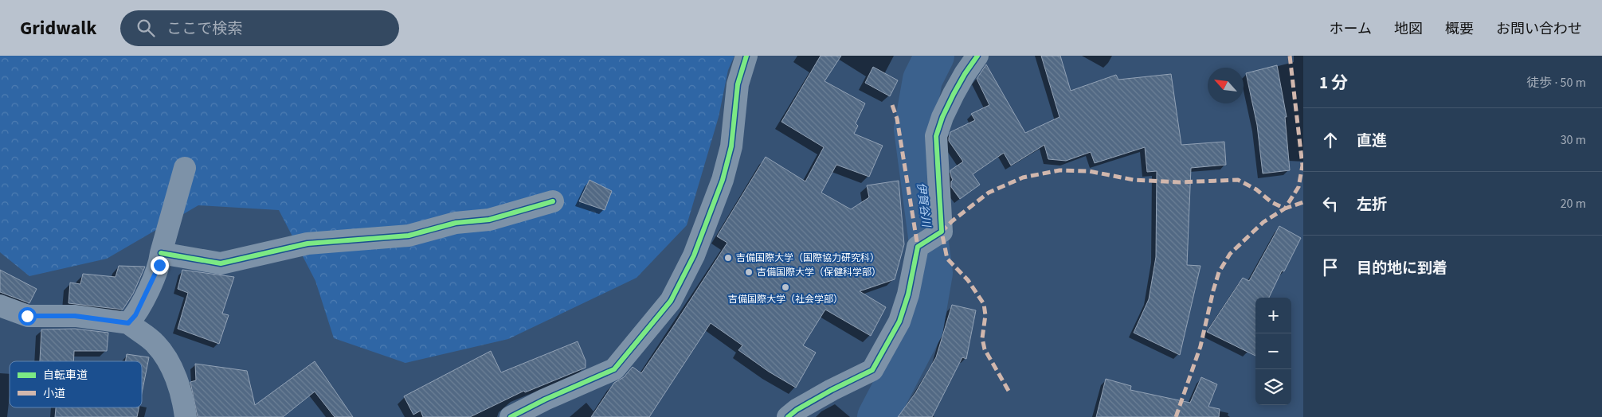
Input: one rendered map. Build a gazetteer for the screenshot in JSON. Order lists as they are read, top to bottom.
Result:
{
  "water": ["伊賀谷川"],
  "places": ["吉備国際大学（国際協力研究科）", "吉備国際大学（保健科学部）", "吉備国際大学（社会学部）"],
  "legend": ["自転車道", "小道"],
  "north": "top left",
  "page": {
    "header": "Gridwalk",
    "search": "ここで検索",
    "nav": [
      "ホーム",
      "地図",
      "概要",
      "お問い合わせ"
    ],
    "heading": ["1 分", "徒歩 · 50 m"],
    "list": [
      ["直進", "30 m"],
      ["左折", "20 m"],
      "目的地に到着"
    ],
    "map_buttons": ["+", "−"]
  }
}
